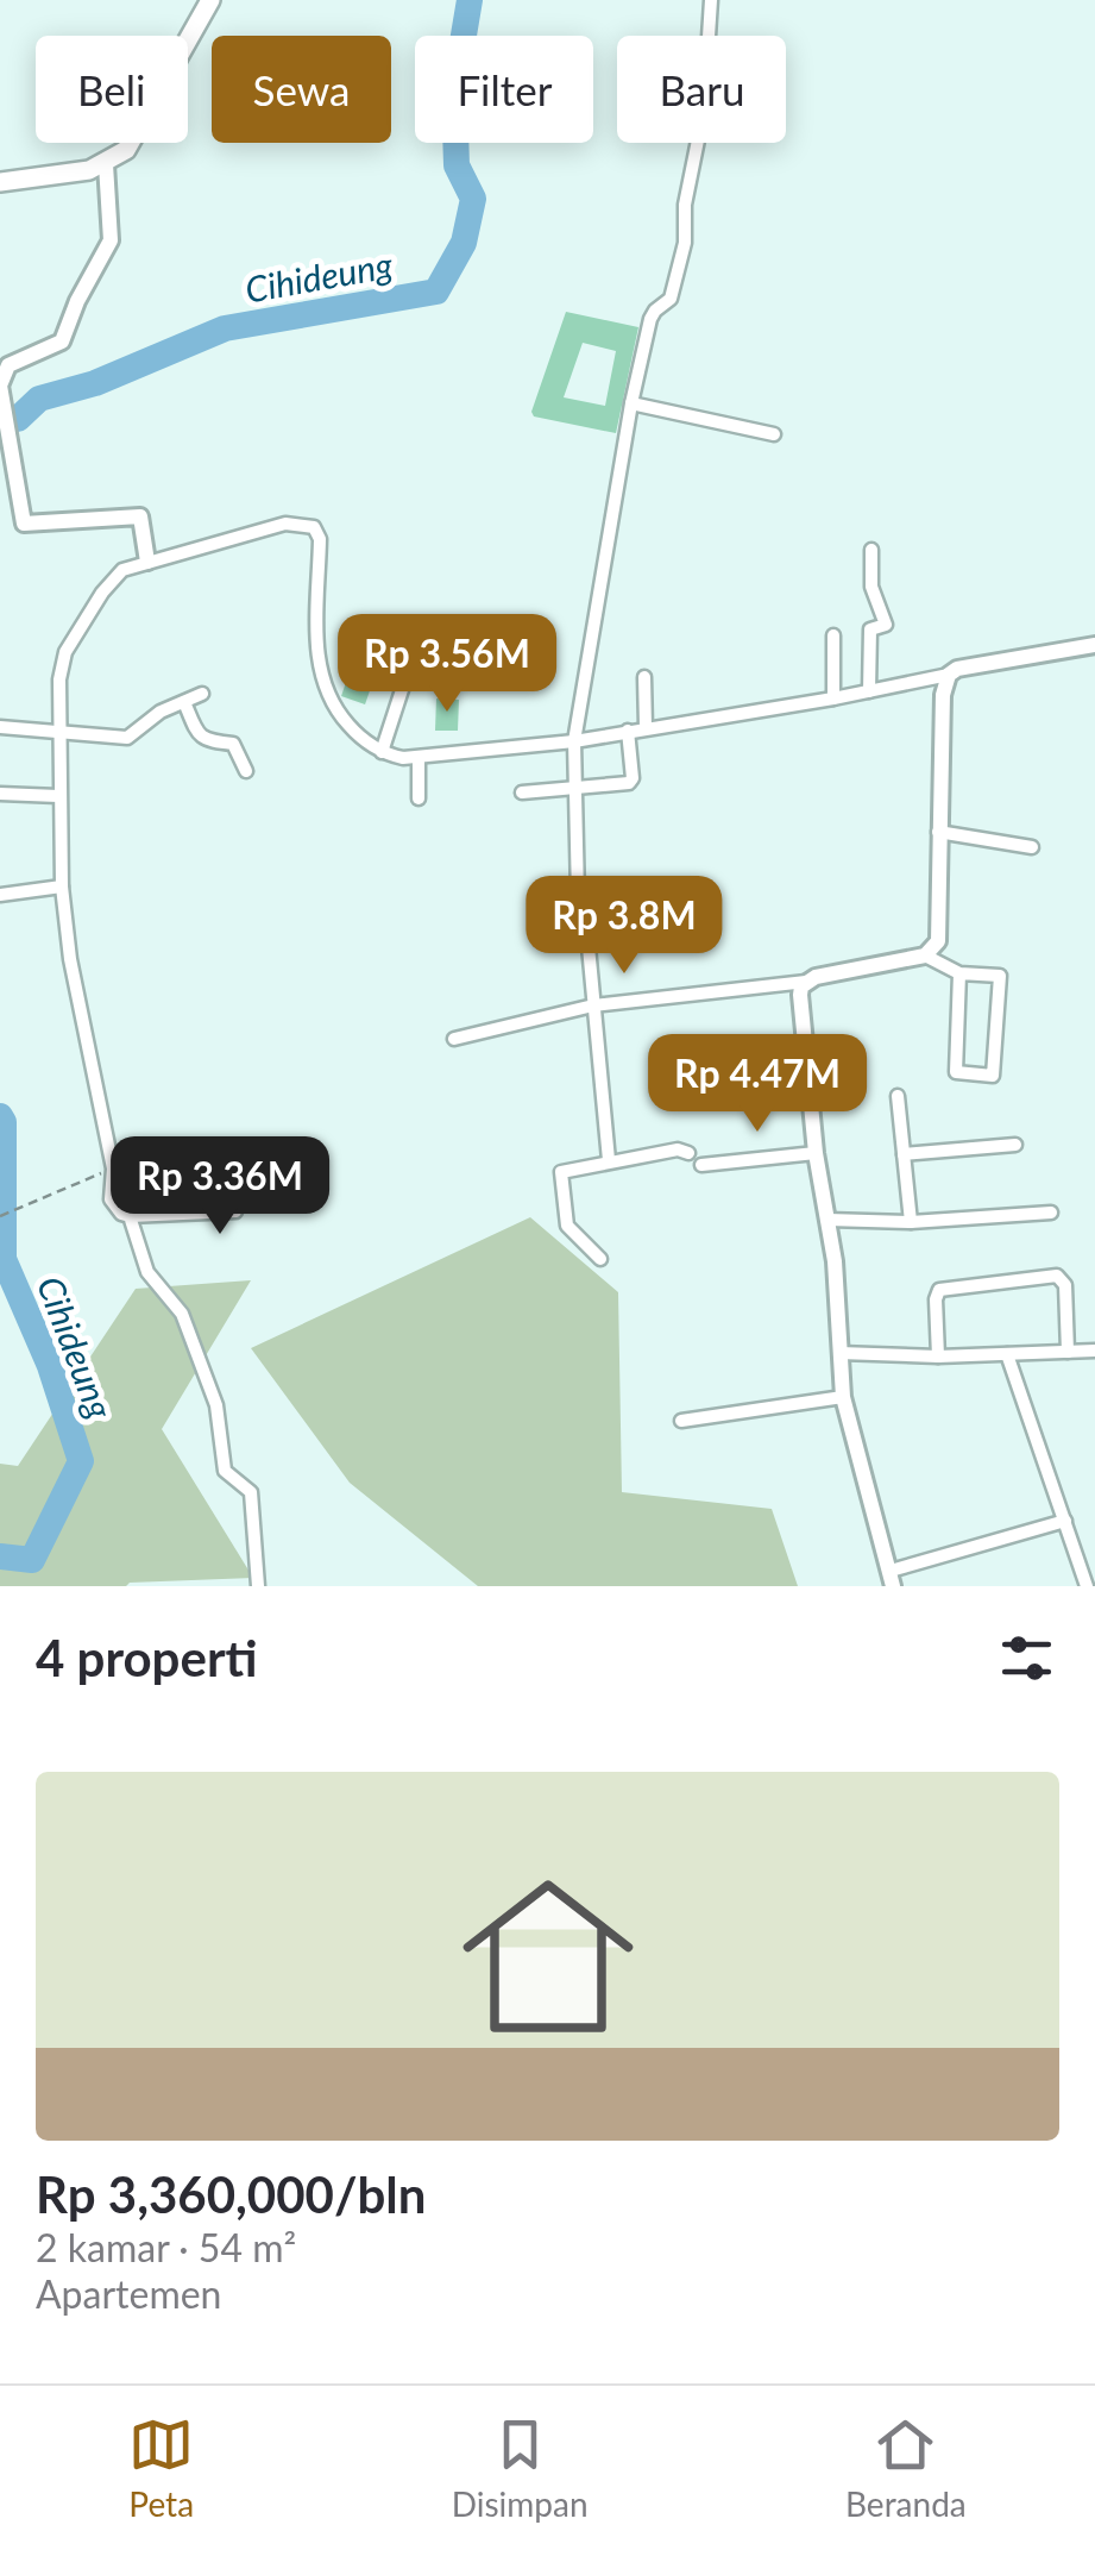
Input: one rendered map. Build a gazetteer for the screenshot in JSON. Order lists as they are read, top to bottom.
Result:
{
  "water": ["Cihideung"],
  "page": {
    "chip": [
      "Beli",
      "Sewa",
      "Filter",
      "Baru"
    ],
    "price": [
      "Rp 3.56M",
      "Rp 3.8M",
      "Rp 4.47M",
      "Rp 3.36M"
    ],
    "heading": "4 properti",
    "list": [
      {
        "name": "Rp 3,360,000/bln",
        "note": "2 kamar · 54 m² · Apartemen"
      }
    ],
    "tabs": ["Peta", "Disimpan", "Beranda"]
  }
}
